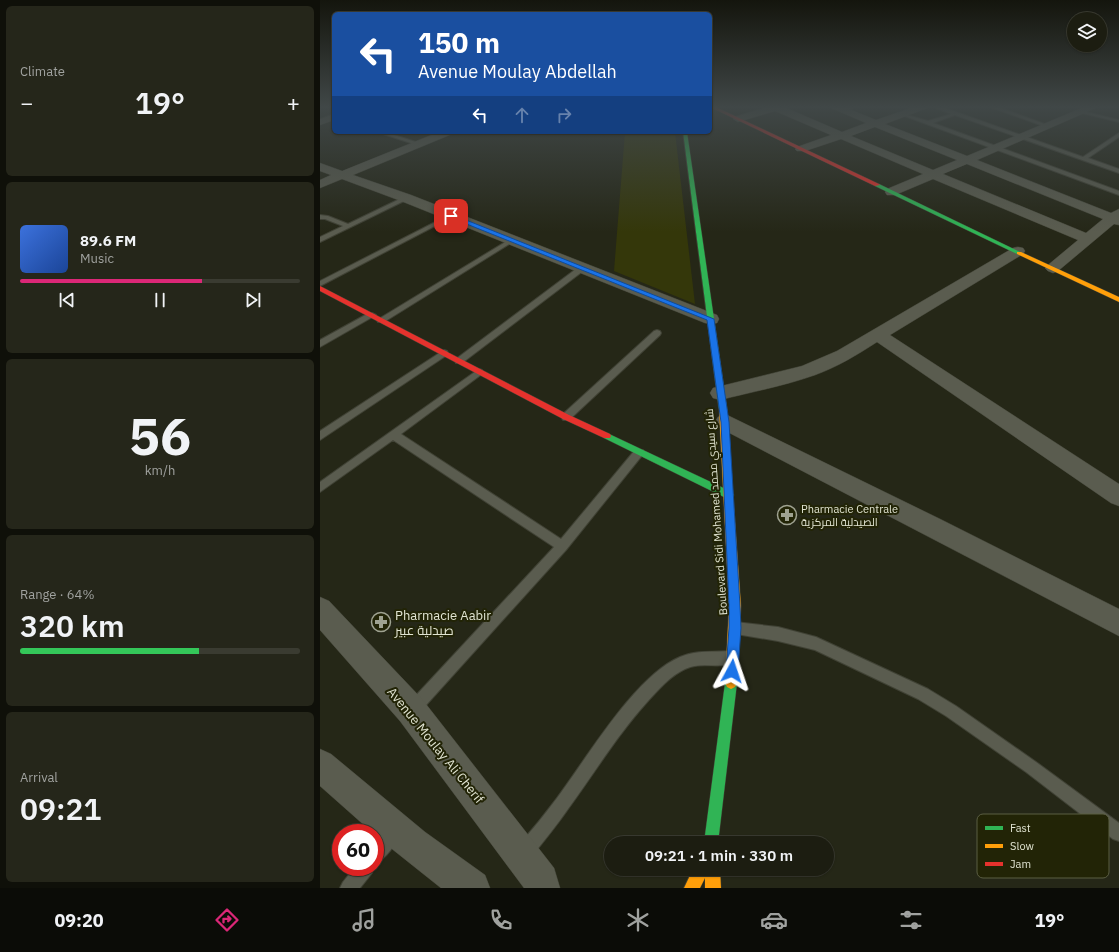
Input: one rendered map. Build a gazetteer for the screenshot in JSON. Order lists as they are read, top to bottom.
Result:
{
  "streets": {
    "street": ["Boulevard Sidi Mohamed شارع سيدي محمد", "Avenue Moulay Ali Cherif"]
  },
  "places": {
    "pharmacy": ["Pharmacie Centrale الصيدلية المركزية", "Pharmacie Aabir صيدلية عبير"]
  },
  "legend": ["Fast", "Slow", "Jam"],
  "page": {
    "tile": [
      "Climate",
      ["56", "km/h"],
      ["Range · 64%", "320 km"],
      ["Arrival", "09:21"]
    ],
    "turn": ["150 m", "Avenue Moulay Abdellah"],
    "heat": ["−", "19°", "+"],
    "song": ["89.6 FM", "Music"],
    "limit": "60",
    "trip": "09:21 · 1 min · 330 m",
    "tabs": ["09:20", "19°"]
  }
}
